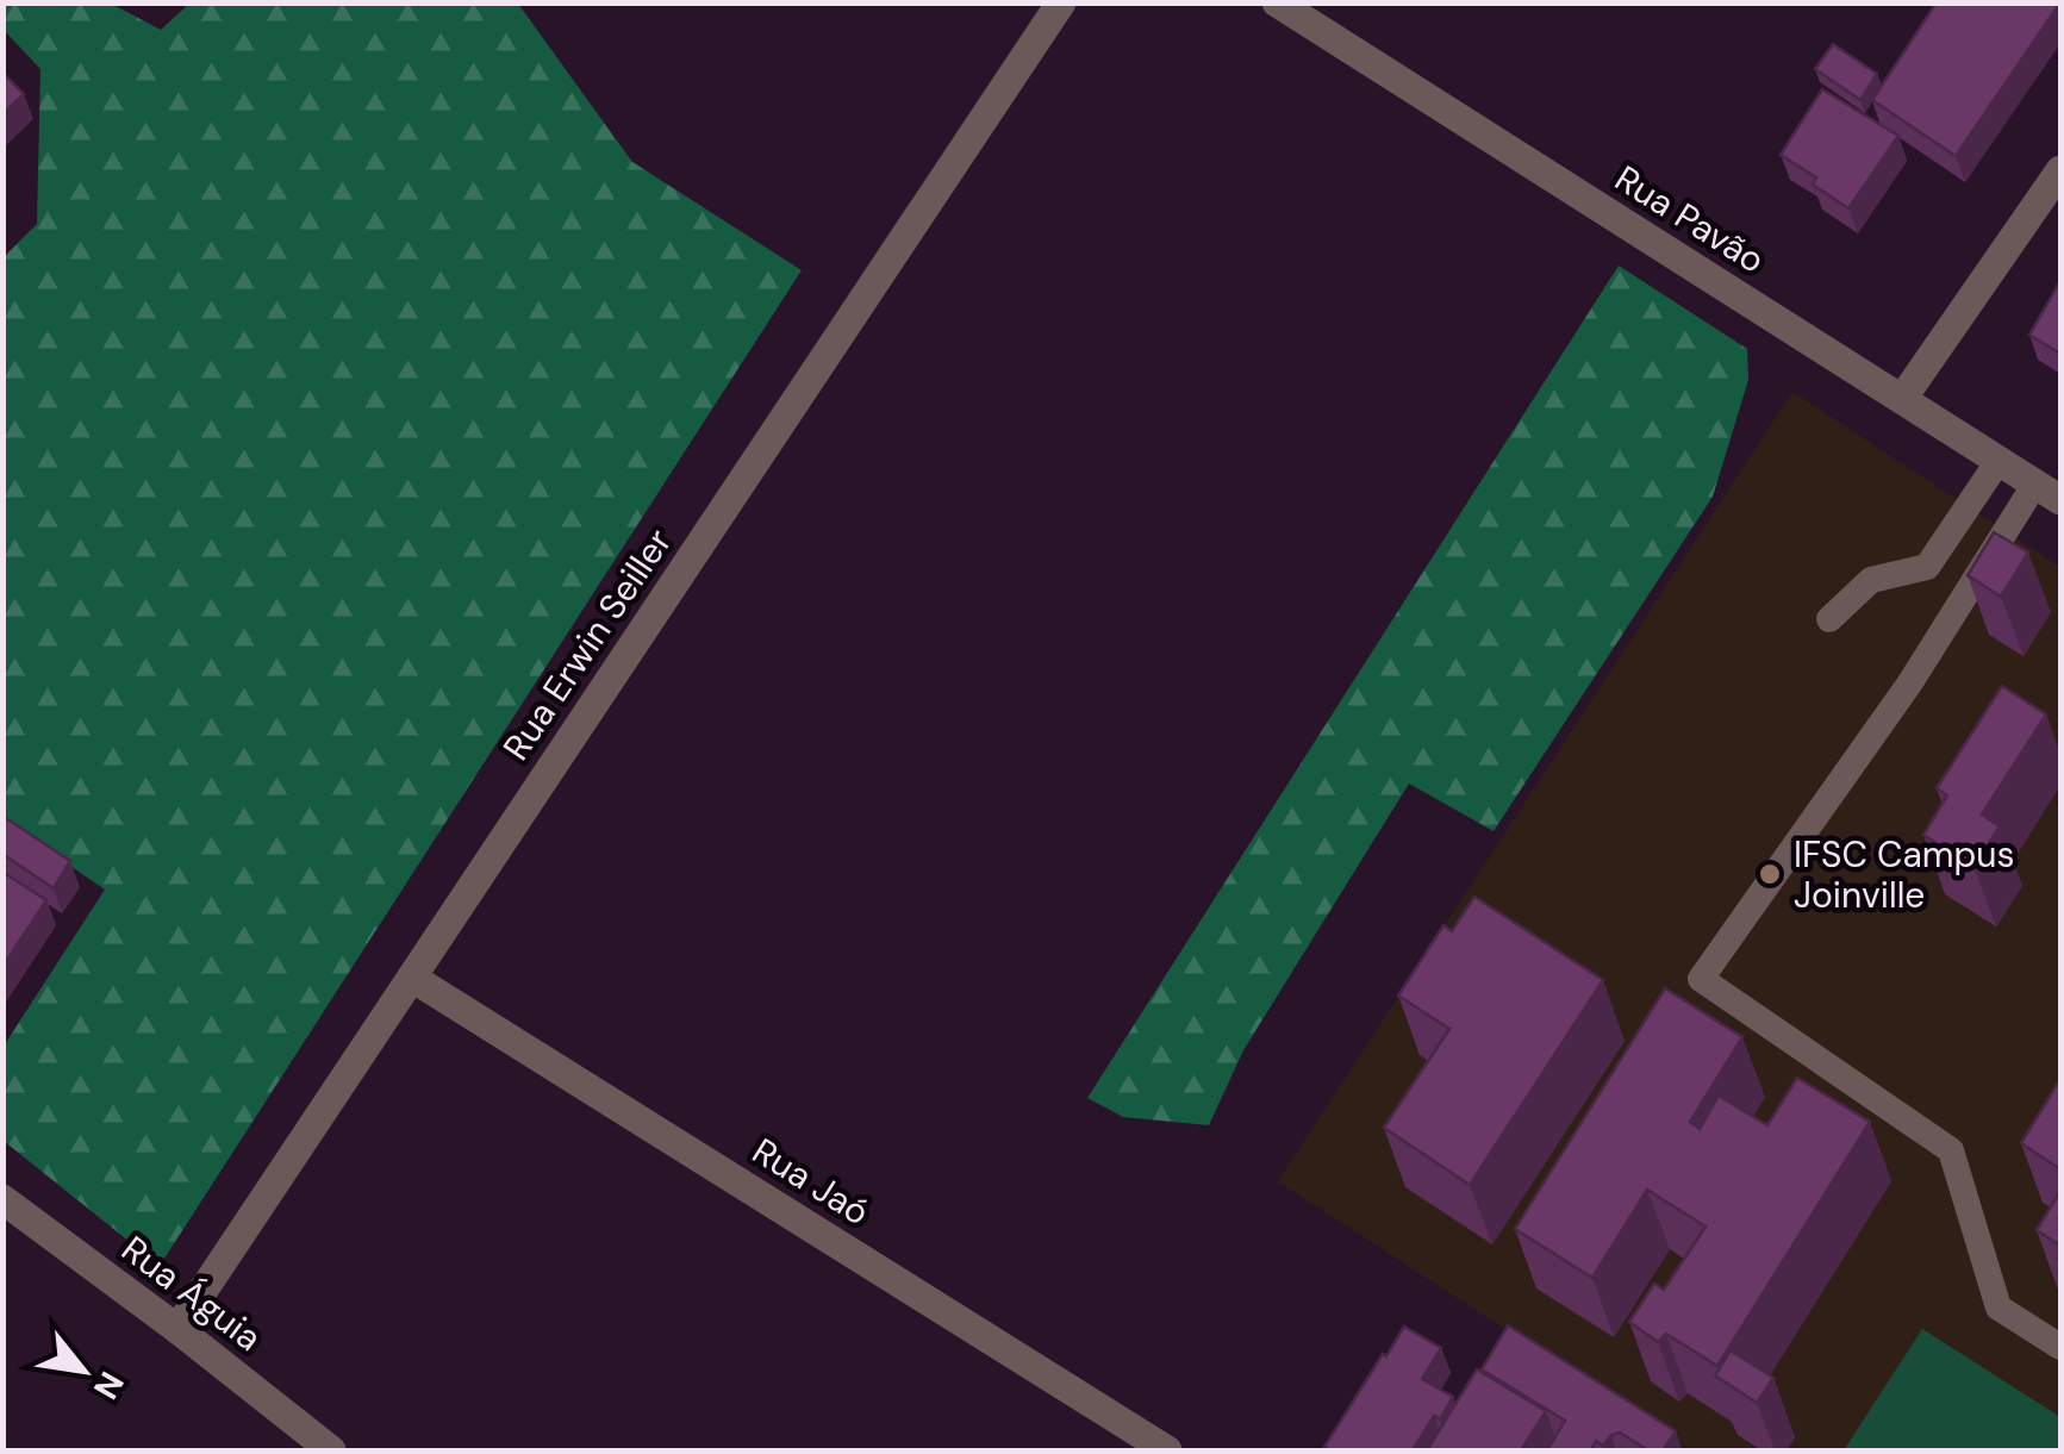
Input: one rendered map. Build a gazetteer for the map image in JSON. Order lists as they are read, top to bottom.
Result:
{
  "streets": {
    "street": [
      "Rua Pavão",
      "Rua Erwin Seiller",
      "Rua Jaó",
      "Rua Águia"
    ]
  },
  "crossings": [
    ["Rua Erwin Seiller", "Rua Jaó"],
    ["Rua Erwin Seiller", "Rua Águia"]
  ],
  "places": ["IFSC Campus Joinville"],
  "north": "bottom right"
}
